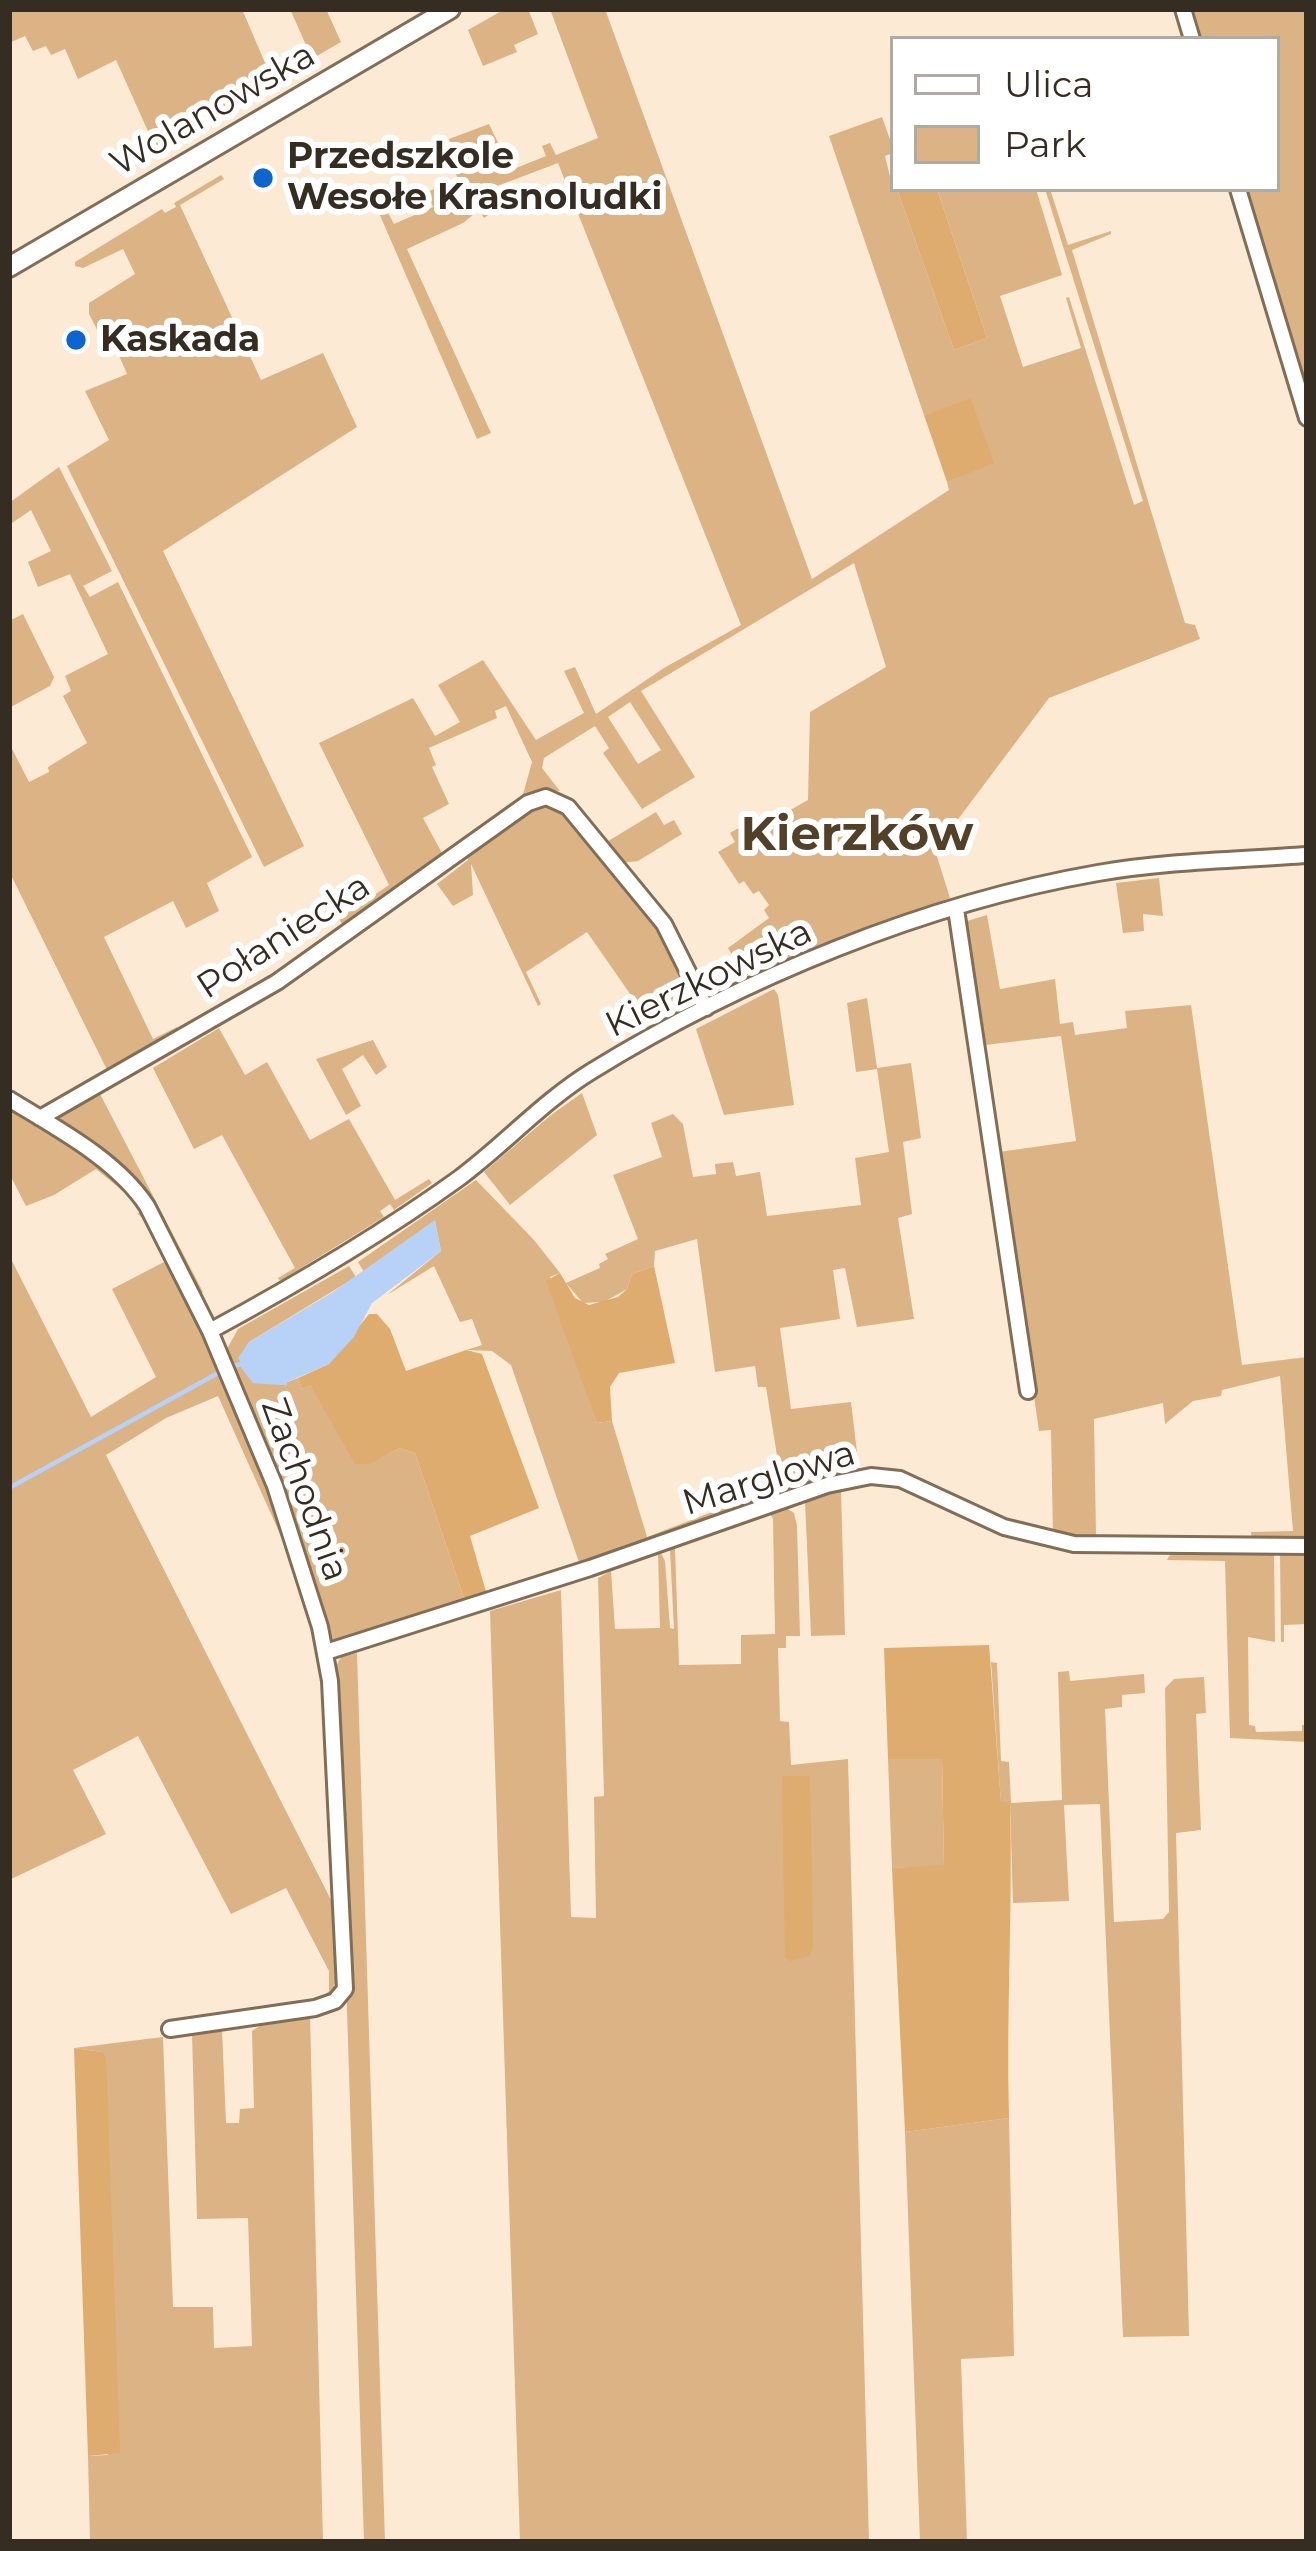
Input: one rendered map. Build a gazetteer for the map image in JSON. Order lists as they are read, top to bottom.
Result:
{
  "streets": {
    "main road": ["Wolanowska"],
    "street": [
      "Połaniecka",
      "Kierzkowska",
      "Marglowa",
      "Zachodnia"
    ]
  },
  "crossings": [
    ["Połaniecka", "Kierzkowska"],
    ["Połaniecka", "Zachodnia"],
    ["Kierzkowska", "Zachodnia"],
    ["Marglowa", "Zachodnia"]
  ],
  "districts": ["Kierzków"],
  "places": ["Przedszkole Wesołe Krasnoludki", "Kaskada"],
  "legend": ["Ulica", "Park"]
}
